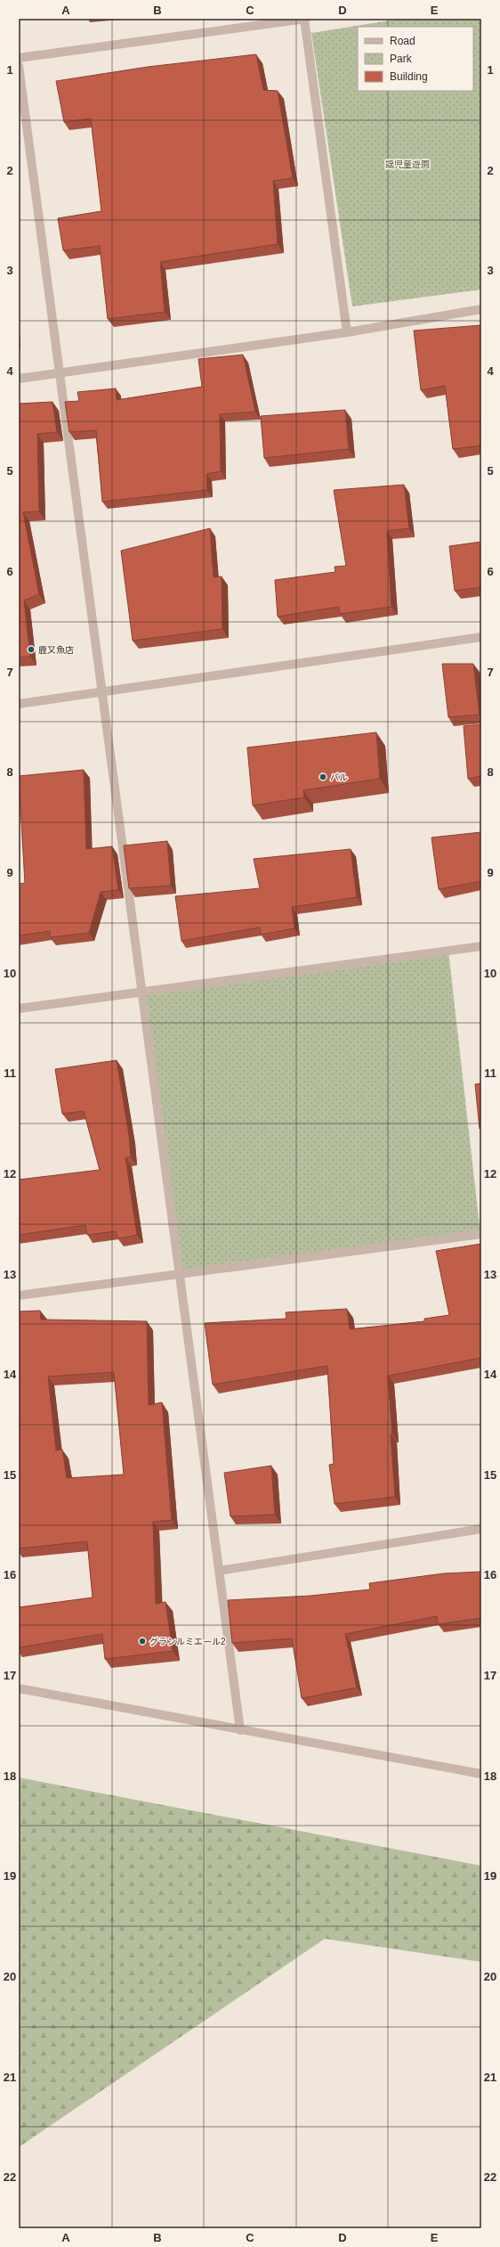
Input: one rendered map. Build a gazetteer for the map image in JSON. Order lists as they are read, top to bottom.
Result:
{
  "parks": ["謡児童遊園"],
  "places": ["鹿又魚店", "パル", "グランルミエール2"],
  "legend": ["Road", "Park", "Building"],
  "grid": {
    "columns": [
      "A",
      "B",
      "C",
      "D",
      "E"
    ],
    "rows": [
      "1",
      "2",
      "3",
      "4",
      "5",
      "6",
      "7",
      "8",
      "9",
      "10",
      "11",
      "12",
      "13",
      "14",
      "15",
      "16",
      "17",
      "18",
      "19",
      "20",
      "21",
      "22"
    ]
  }
}
